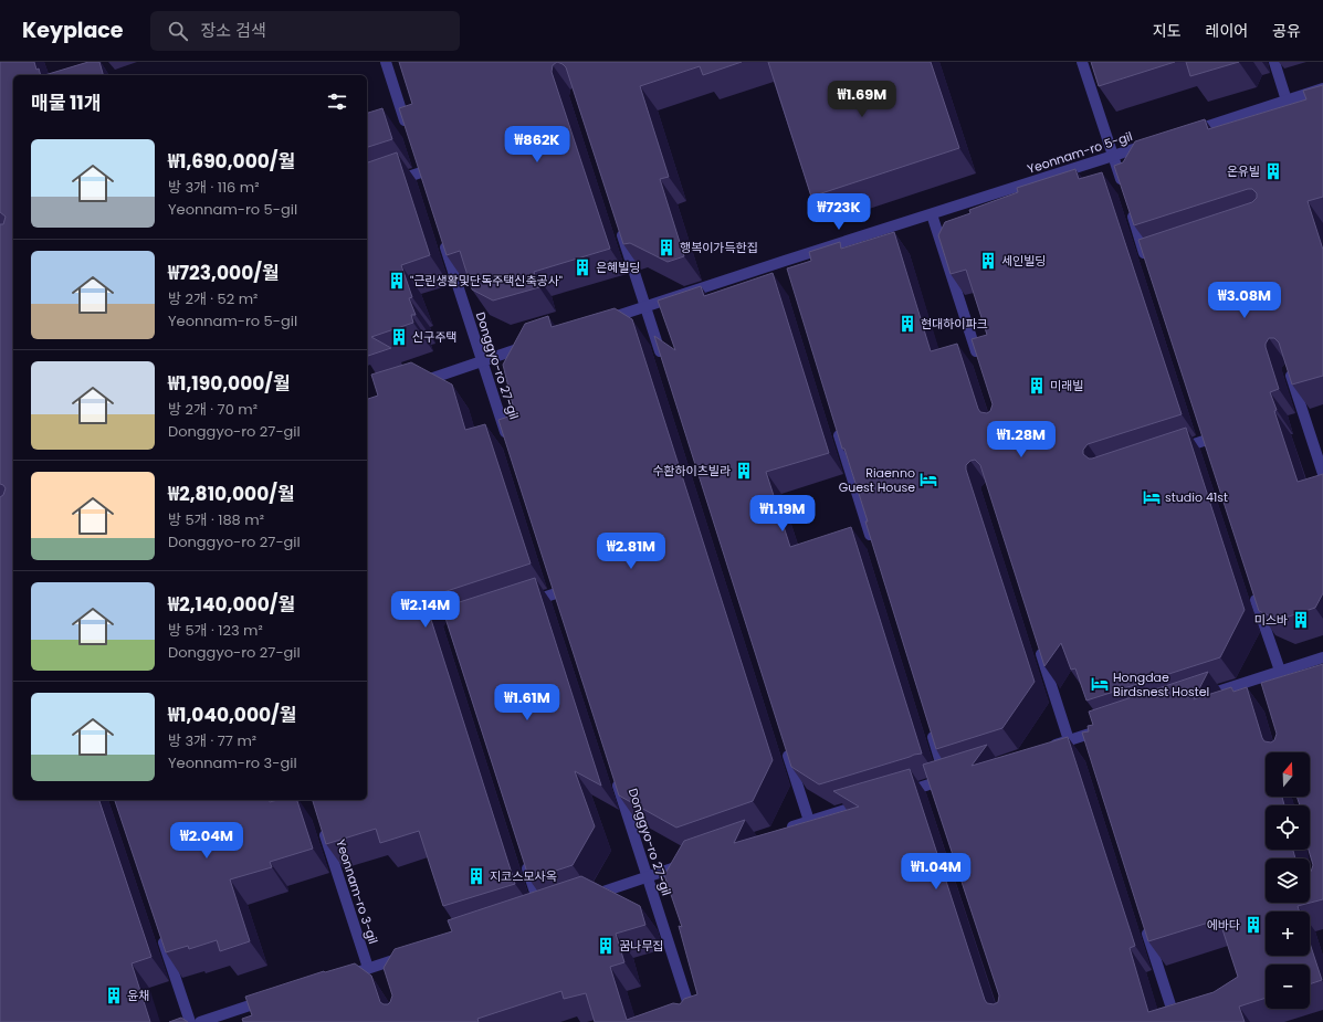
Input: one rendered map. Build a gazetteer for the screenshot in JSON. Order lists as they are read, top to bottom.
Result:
{
  "streets": {
    "street": ["Yeonnam-ro 5-gil", "Donggyo-ro 27-gil", "Yeonnam-ro 3-gil"]
  },
  "places": {
    "building": [
      "온유빌",
      "행복이가득한집",
      "세인빌딩",
      "은혜빌딩",
      "\"근린생활및단독주택신축공사\"",
      "현대하이파크",
      "신구주택",
      "미래빌",
      "수환하이츠빌라",
      "미스바",
      "지코스모사옥",
      "에바다",
      "꿈나무집",
      "윤채"
    ],
    "hotel": ["Riaenno Guest House", "studio 41st", "Hongdae Birdsnest Hostel"]
  },
  "north": "top",
  "page": {
    "header": "Keyplace",
    "search": "장소 검색",
    "nav": ["지도", "레이어", "공유"],
    "heading": "매물 11개",
    "price": [
      "₩1.69M",
      "₩862K",
      "₩723K",
      "₩3.08M",
      "₩1.28M",
      "₩1.19M",
      "₩2.81M",
      "₩2.14M",
      "₩1.61M",
      "₩2.04M",
      "₩1.04M"
    ],
    "list": [
      {
        "name": "₩1,690,000/월",
        "note": "방 3개 · 116 m² · Yeonnam-ro 5-gil"
      },
      {
        "name": "₩723,000/월",
        "note": "방 2개 · 52 m² · Yeonnam-ro 5-gil"
      },
      {
        "name": "₩1,190,000/월",
        "note": "방 2개 · 70 m² · Donggyo-ro 27-gil"
      },
      {
        "name": "₩2,810,000/월",
        "note": "방 5개 · 188 m² · Donggyo-ro 27-gil"
      },
      {
        "name": "₩2,140,000/월",
        "note": "방 5개 · 123 m² · Donggyo-ro 27-gil"
      },
      {
        "name": "₩1,040,000/월",
        "note": "방 3개 · 77 m² · Yeonnam-ro 3-gil"
      }
    ],
    "map_buttons": ["+", "−"]
  }
}
